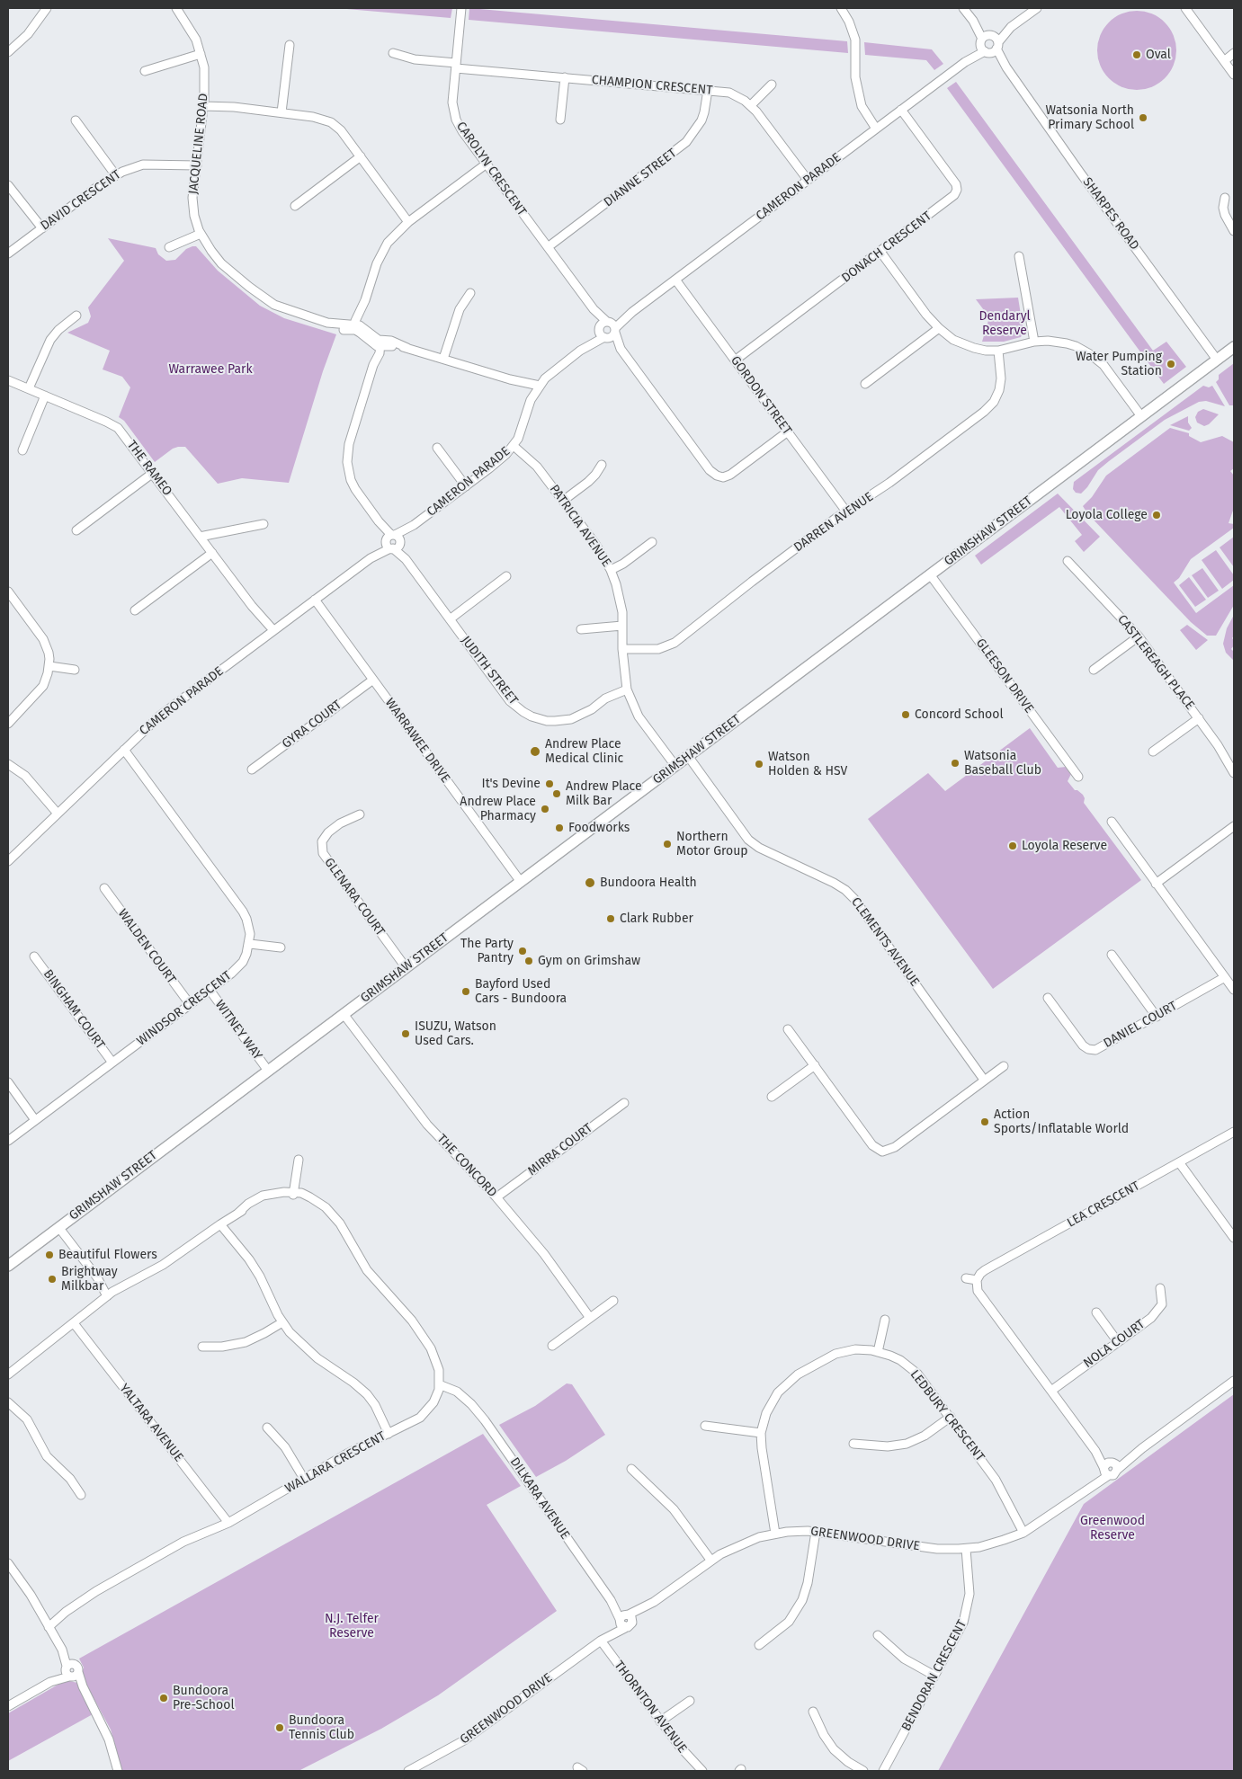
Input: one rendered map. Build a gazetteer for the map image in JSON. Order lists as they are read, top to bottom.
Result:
{
  "streets": {
    "main road": ["GRIMSHAW STREET"],
    "street": [
      "CHAMPION CRESCENT",
      "JACQUELINE ROAD",
      "CAROLYN CRESCENT",
      "DIANNE STREET",
      "CAMERON PARADE",
      "DAVID CRESCENT",
      "SHARPES ROAD",
      "DONACH CRESCENT",
      "GORDON STREET",
      "THE RAMEO",
      "DARREN AVENUE",
      "PATRICIA AVENUE",
      "CASTLEREAGH PLACE",
      "JUDITH STREET",
      "GLEESON DRIVE",
      "GYRA COURT",
      "WARRAWEE DRIVE",
      "GLENARA COURT",
      "CLEMENTS AVENUE",
      "WALDEN COURT",
      "WINDSOR CRESCENT",
      "BINGHAM COURT",
      "DANIEL COURT",
      "WITNEY WAY",
      "MIRRA COURT",
      "THE CONCORD",
      "LEA CRESCENT",
      "NOLA COURT",
      "LEDBURY CRESCENT",
      "YALTARA AVENUE",
      "WALLARA CRESCENT",
      "DILKARA AVENUE",
      "GREENWOOD DRIVE",
      "BENDORAN CRESCENT",
      "THORNTON AVENUE"
    ]
  },
  "crossings": [
    ["CHAMPION CRESCENT", "CAROLYN CRESCENT"],
    ["CHAMPION CRESCENT", "DIANNE STREET"],
    ["CHAMPION CRESCENT", "CAMERON PARADE"],
    ["JACQUELINE ROAD", "DAVID CRESCENT"],
    ["JACQUELINE ROAD", "JUDITH STREET"],
    ["CAROLYN CRESCENT", "DIANNE STREET"],
    ["CAROLYN CRESCENT", "CAMERON PARADE"],
    ["CAMERON PARADE", "SHARPES ROAD"],
    ["CAMERON PARADE", "DONACH CRESCENT"],
    ["CAMERON PARADE", "GORDON STREET"],
    ["CAMERON PARADE", "THE RAMEO"],
    ["CAMERON PARADE", "PATRICIA AVENUE"],
    ["CAMERON PARADE", "JUDITH STREET"],
    ["CAMERON PARADE", "WARRAWEE DRIVE"],
    ["SHARPES ROAD", "GRIMSHAW STREET"],
    ["DONACH CRESCENT", "GORDON STREET"],
    ["GORDON STREET", "DARREN AVENUE"],
    ["DARREN AVENUE", "PATRICIA AVENUE"],
    ["PATRICIA AVENUE", "GRIMSHAW STREET"],
    ["PATRICIA AVENUE", "JUDITH STREET"],
    ["GRIMSHAW STREET", "GLEESON DRIVE"],
    ["GRIMSHAW STREET", "WARRAWEE DRIVE"],
    ["GRIMSHAW STREET", "GLENARA COURT"],
    ["GRIMSHAW STREET", "CLEMENTS AVENUE"],
    ["GRIMSHAW STREET", "WITNEY WAY"],
    ["GRIMSHAW STREET", "THE CONCORD"],
    ["GYRA COURT", "WARRAWEE DRIVE"],
    ["WALDEN COURT", "WINDSOR CRESCENT"],
    ["WINDSOR CRESCENT", "BINGHAM COURT"],
    ["WINDSOR CRESCENT", "WITNEY WAY"],
    ["MIRRA COURT", "THE CONCORD"],
    ["LEDBURY CRESCENT", "GREENWOOD DRIVE"],
    ["YALTARA AVENUE", "WALLARA CRESCENT"],
    ["WALLARA CRESCENT", "DILKARA AVENUE"],
    ["DILKARA AVENUE", "GREENWOOD DRIVE"],
    ["GREENWOOD DRIVE", "BENDORAN CRESCENT"],
    ["GREENWOOD DRIVE", "THORNTON AVENUE"]
  ],
  "parks": [
    "Dendaryl Reserve",
    "Warrawee Park",
    "Greenwood Reserve",
    "N.J. Telfer Reserve"
  ],
  "places": [
    "Oval",
    "Watsonia North Primary School",
    "Water Pumping Station",
    "Loyola College",
    "Concord School",
    "Andrew Place Medical Clinic",
    "Watsonia Baseball Club",
    "Watson Holden & HSV",
    "It's Devine",
    "Andrew Place Milk Bar",
    "Andrew Place Pharmacy",
    "Foodworks",
    "Northern Motor Group",
    "Loyola Reserve",
    "Bundoora Health",
    "Clark Rubber",
    "The Party Pantry",
    "Gym on Grimshaw",
    "Bayford Used Cars - Bundoora",
    "ISUZU, Watson Used Cars.",
    "Action Sports/Inflatable World",
    "Beautiful Flowers",
    "Brightway Milkbar",
    "Bundoora Pre-School",
    "Bundoora Tennis Club"
  ]
}
